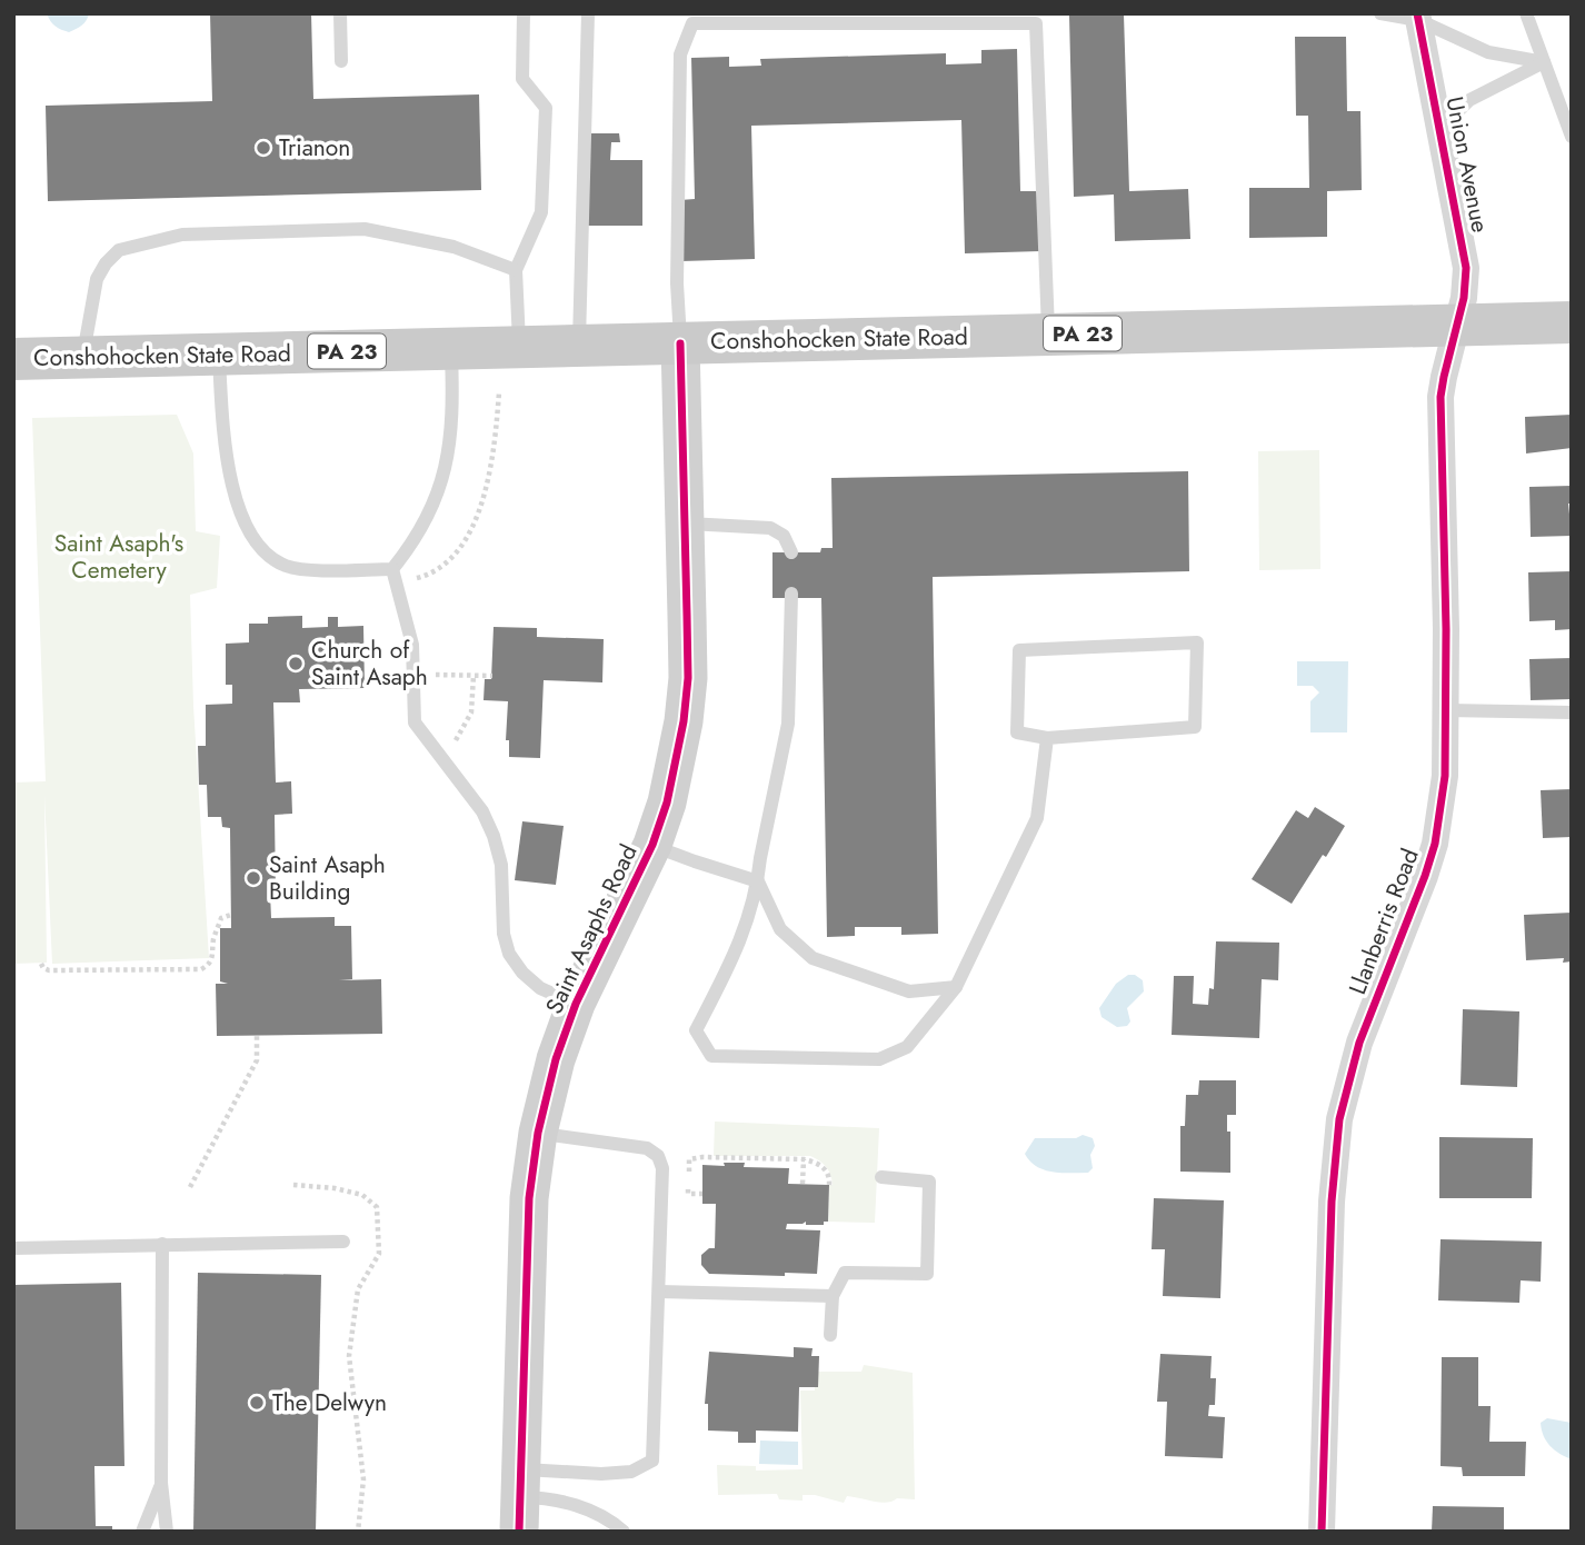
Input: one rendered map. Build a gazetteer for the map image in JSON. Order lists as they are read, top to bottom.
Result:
{
  "streets": {
    "main road": ["PA 23", "Conshohocken State Road"],
    "street": ["Union Avenue", "Llanberris Road", "Saint Asaphs Road"]
  },
  "crossings": [
    ["Union Avenue", "Conshohocken State Road"],
    ["Union Avenue", "Llanberris Road"],
    ["Conshohocken State Road", "Llanberris Road"],
    ["Conshohocken State Road", "Saint Asaphs Road"]
  ],
  "parks": ["Saint Asaph's Cemetery"],
  "places": [
    "Trianon",
    "Church of Saint Asaph",
    "Saint Asaph Building",
    "The Delwyn"
  ]
}
